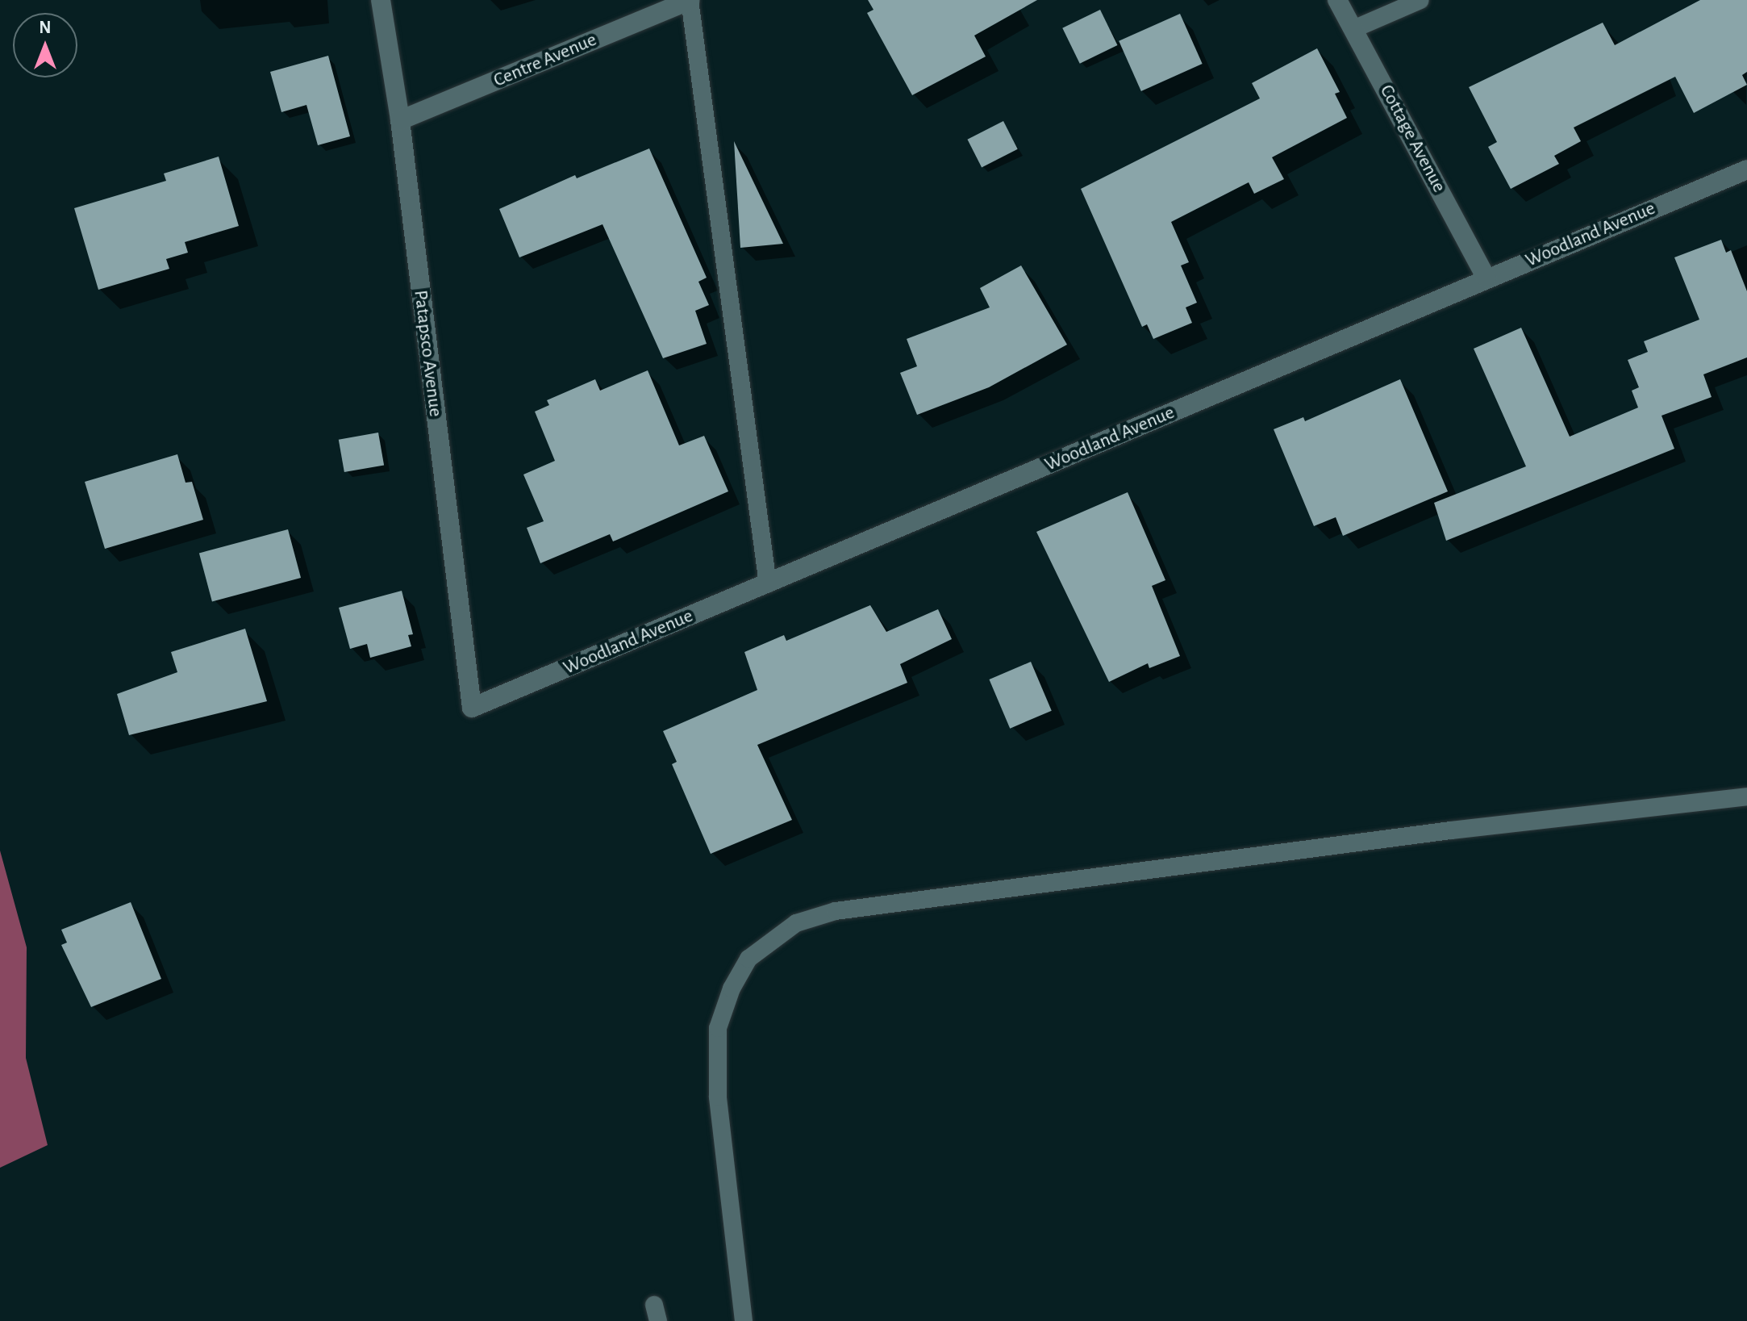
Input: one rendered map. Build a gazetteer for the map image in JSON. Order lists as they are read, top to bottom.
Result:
{
  "streets": {
    "street": [
      "Centre Avenue",
      "Cottage Avenue",
      "Woodland Avenue",
      "Patapsco Avenue"
    ]
  },
  "crossings": [
    ["Centre Avenue", "Patapsco Avenue"],
    ["Cottage Avenue", "Woodland Avenue"],
    ["Woodland Avenue", "Patapsco Avenue"]
  ],
  "north": "top"
}
